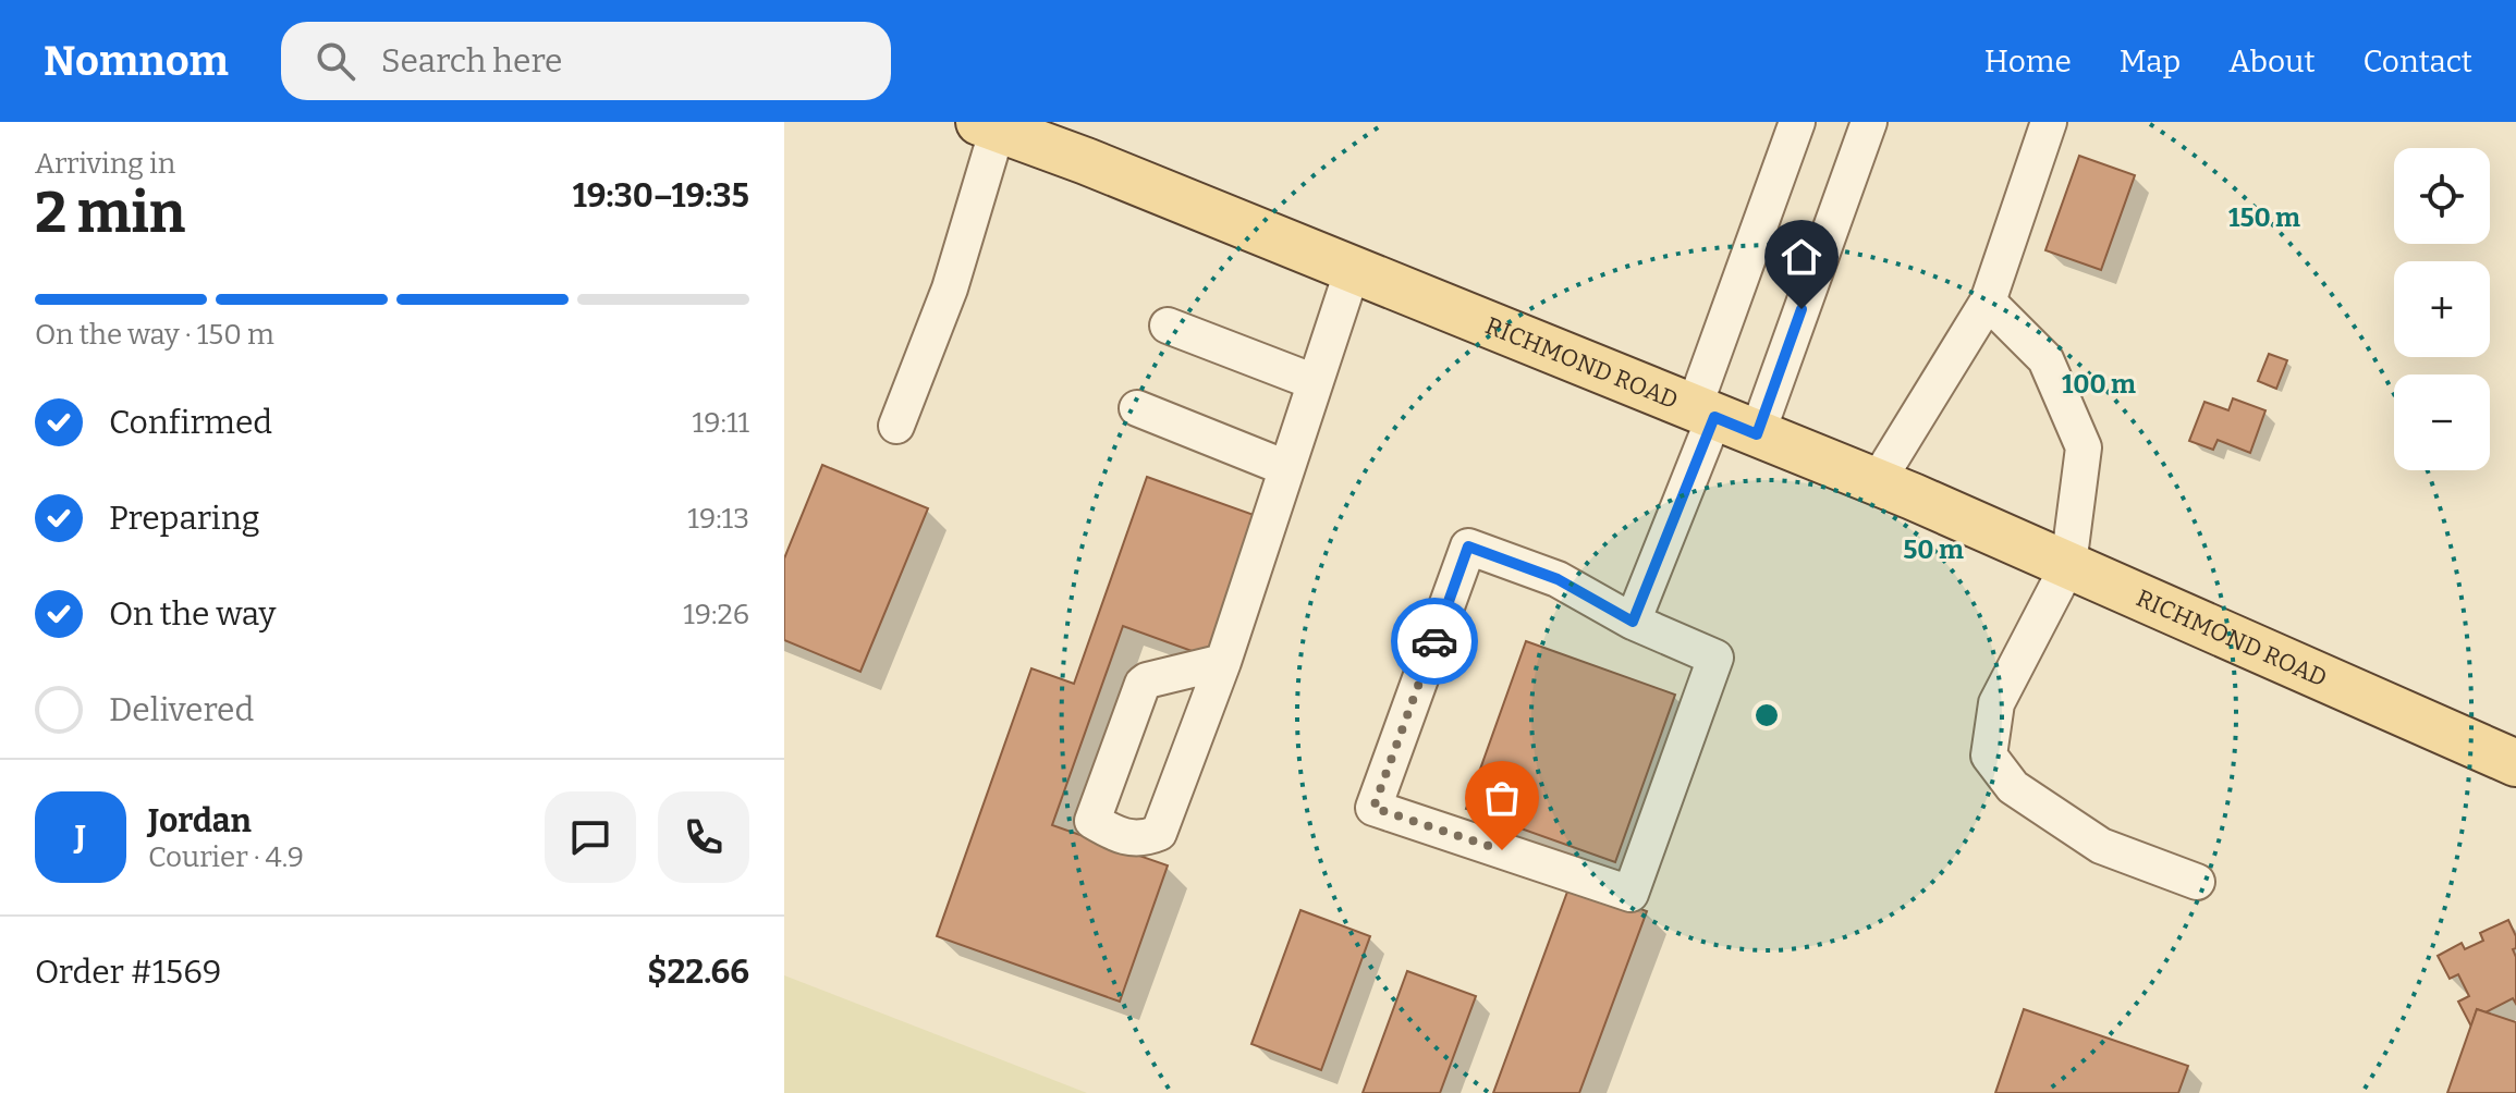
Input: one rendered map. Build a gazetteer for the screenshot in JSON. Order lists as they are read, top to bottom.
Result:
{
  "streets": {
    "main road": ["RICHMOND ROAD"]
  },
  "page": {
    "header": "Nomnom",
    "search": "Search here",
    "nav": [
      "Home",
      "Map",
      "About",
      "Contact"
    ],
    "heading": ["2 min", "Arriving in", "19:30–19:35"],
    "panel": [
      "Jordan",
      "Courier · 4.9",
      "Order #1569",
      "$22.66"
    ],
    "map_buttons": ["+", "−"],
    "bar": "On the way · 150 m",
    "list": [
      ["Confirmed", "19:11"],
      ["Preparing", "19:13"],
      ["On the way", "19:26"],
      "Delivered"
    ],
    "round": "J"
  },
  "rings": ["150 m", "100 m", "50 m"]
}
